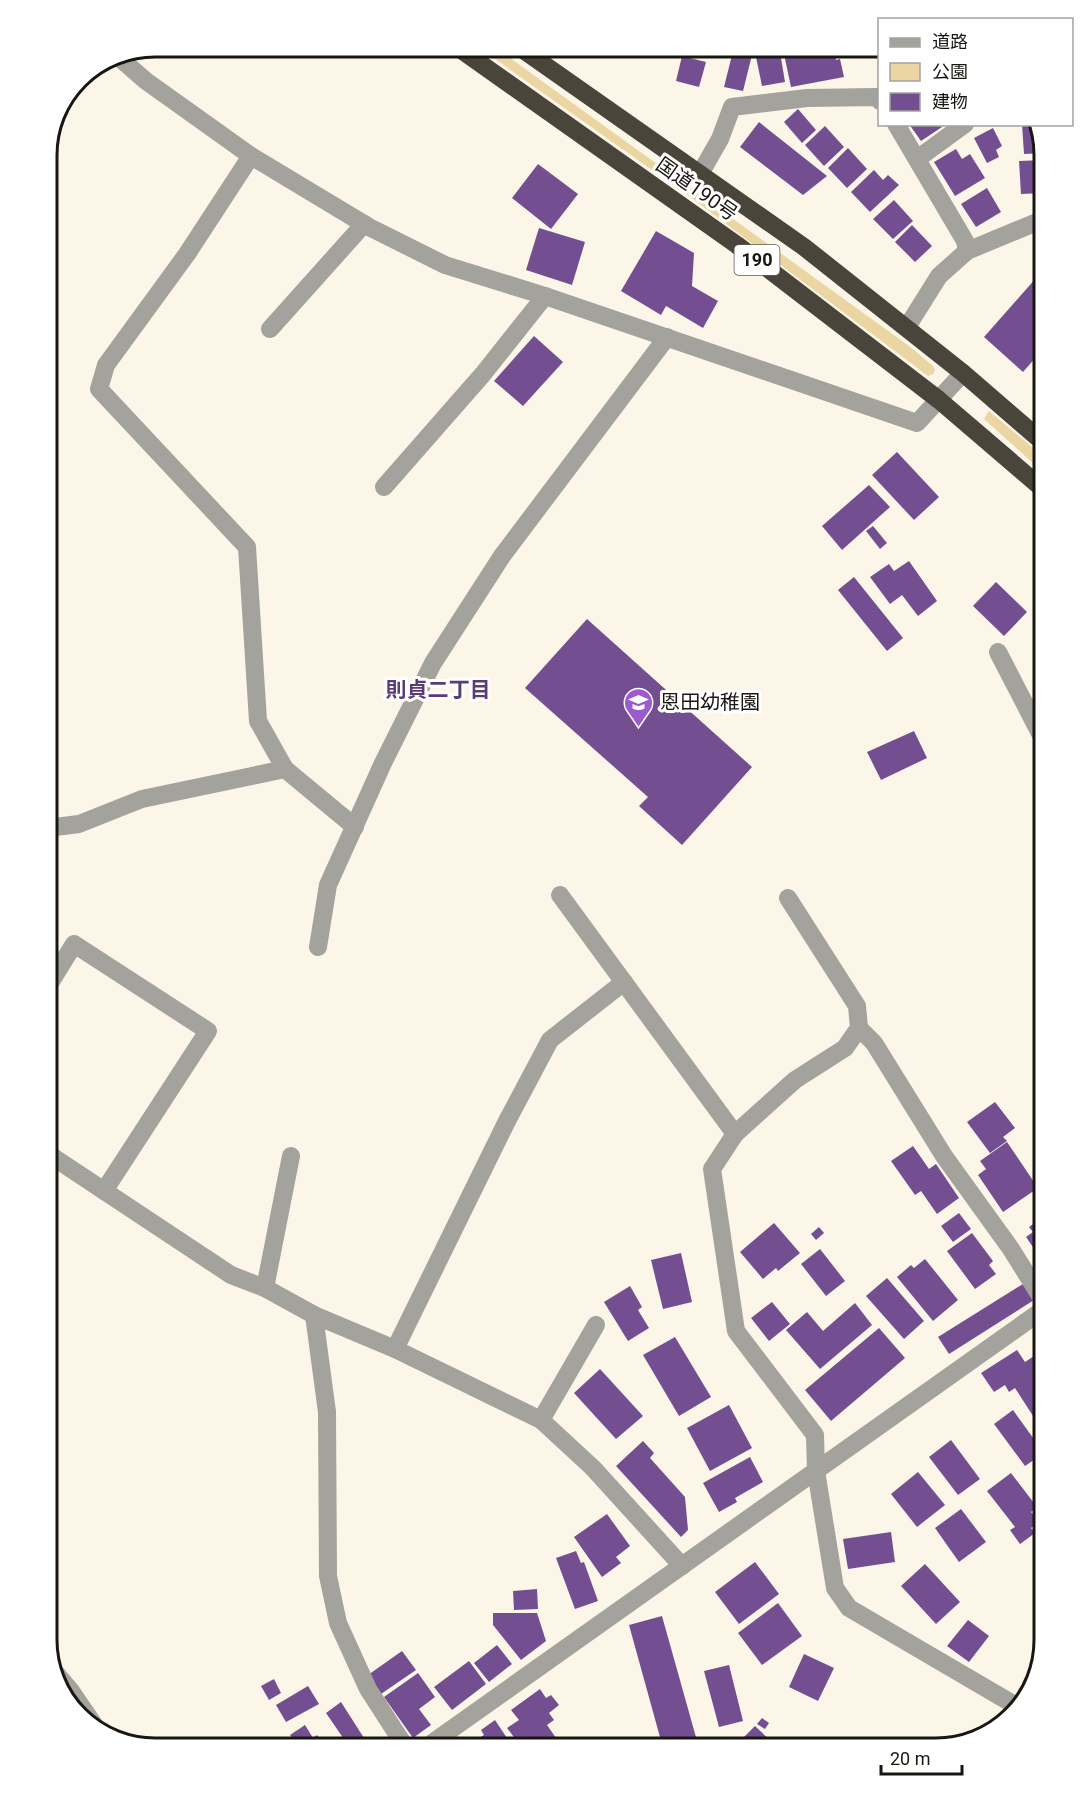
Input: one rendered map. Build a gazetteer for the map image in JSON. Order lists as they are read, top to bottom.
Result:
{
  "streets": {
    "highway": ["国道190号", "190"]
  },
  "districts": ["則貞二丁目"],
  "places": {
    "school or university": ["恩田幼稚園"]
  },
  "legend": ["道路", "公園", "建物"],
  "scale_bar": "20 m"
}
